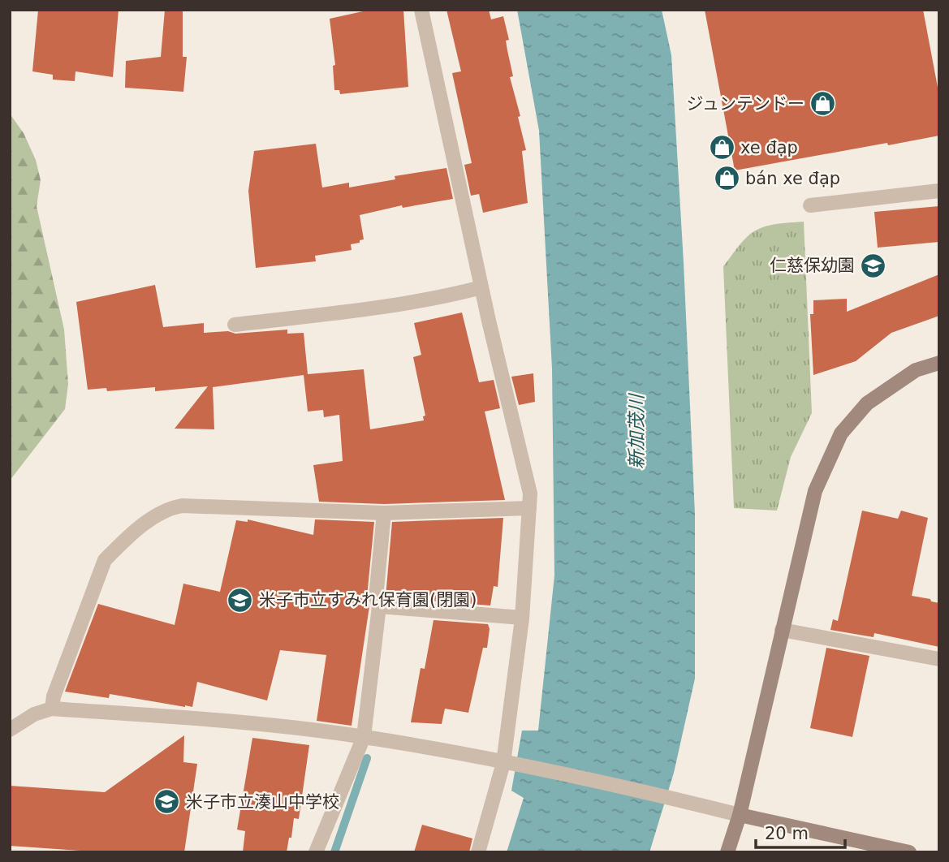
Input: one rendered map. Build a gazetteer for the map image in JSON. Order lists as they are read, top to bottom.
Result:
{
  "water": ["新加茂川"],
  "places": {
    "shop": ["ジュンテンドー", "xe đạp", "bán xe đạp"],
    "school or university": ["仁慈保幼園", "米子市立すみれ保育園(閉園)", "米子市立湊山中学校"]
  },
  "scale_bar": "20 m"
}
